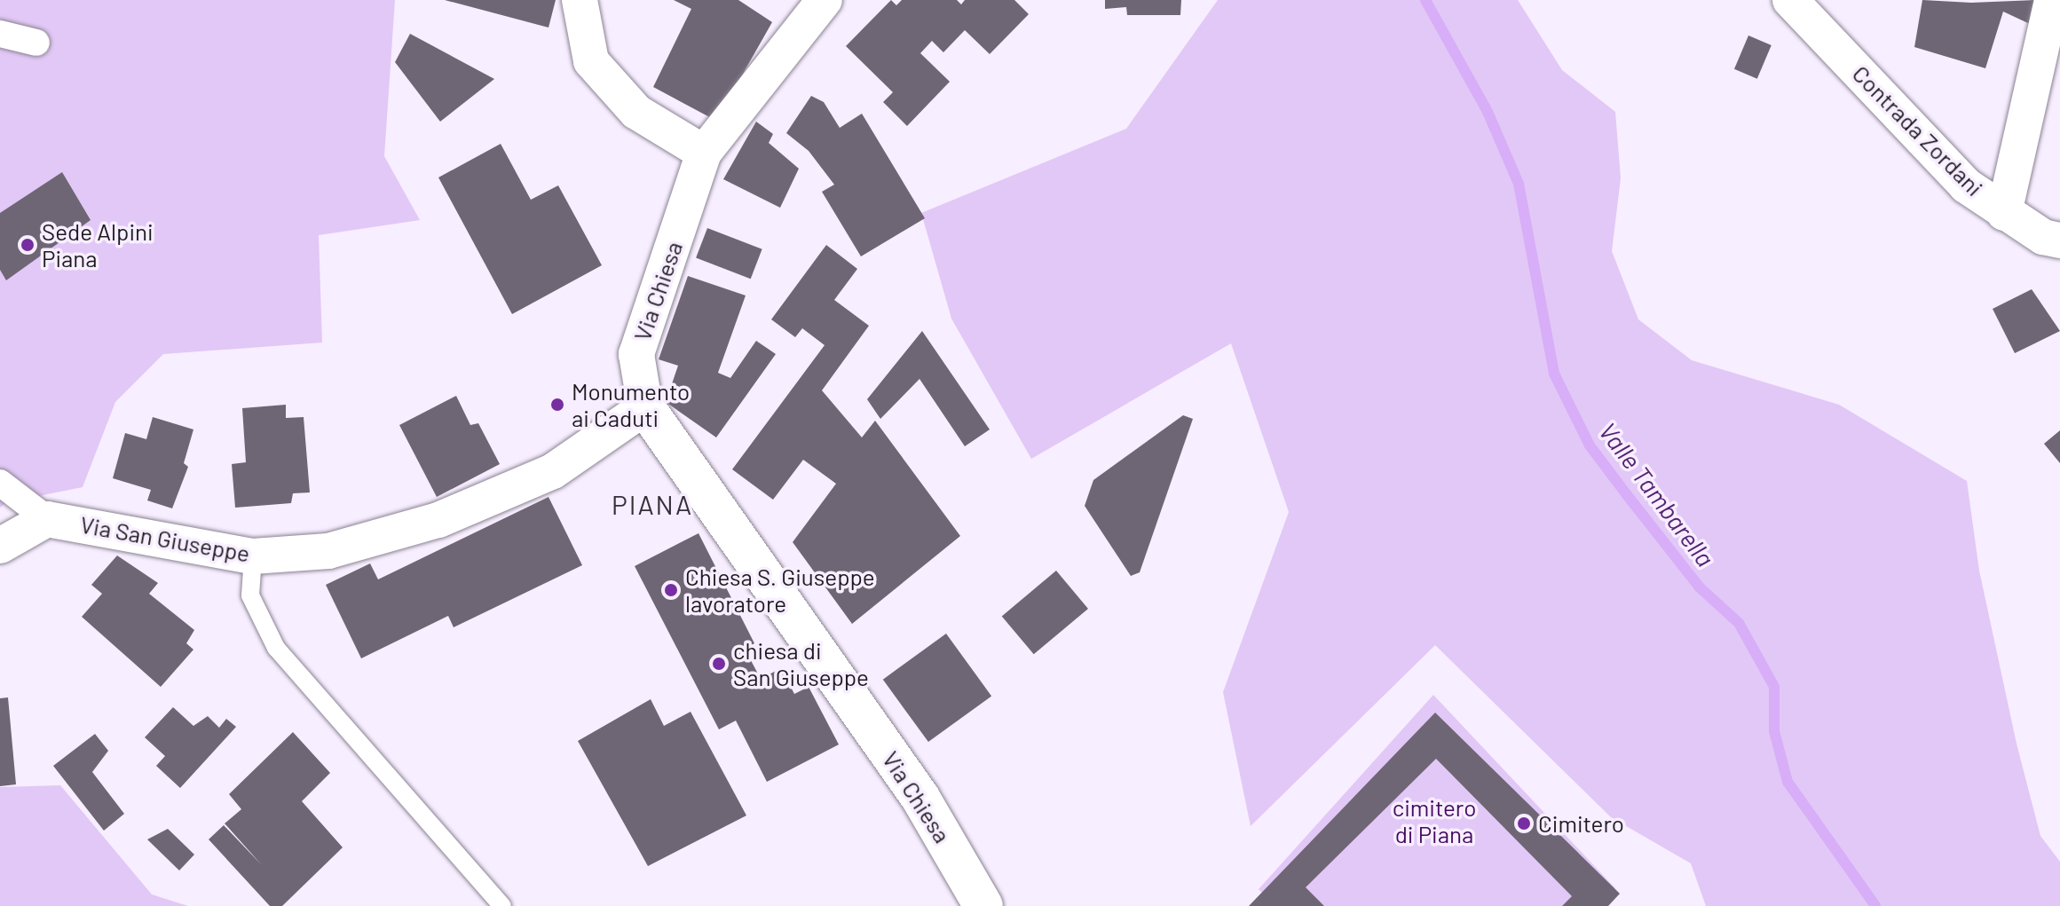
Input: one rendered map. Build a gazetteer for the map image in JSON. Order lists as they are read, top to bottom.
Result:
{
  "streets": {
    "street": ["Contrada Zordani", "Via Chiesa", "Via San Giuseppe"]
  },
  "crossings": [
    ["Via Chiesa", "Via San Giuseppe"]
  ],
  "districts": ["PIANA"],
  "water": ["Valle Tambarella"],
  "parks": ["cimitero di Piana"],
  "places": [
    "Sede Alpini Piana",
    "Monumento ai Caduti",
    "Chiesa S. Giuseppe lavoratore",
    "chiesa di San Giuseppe",
    "Cimitero"
  ]
}
